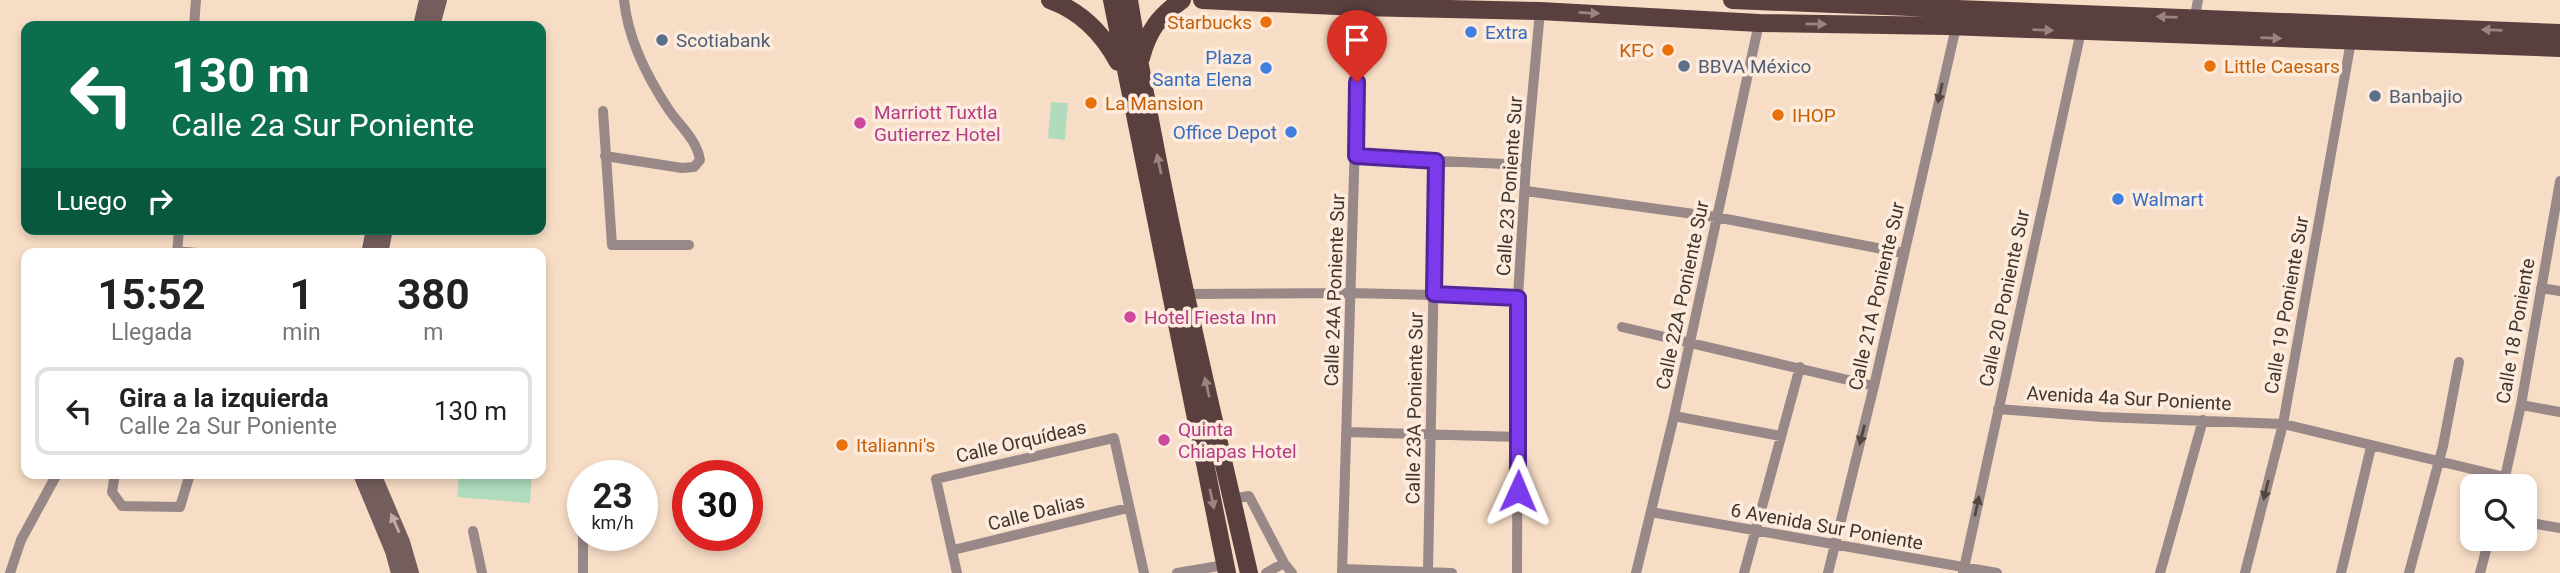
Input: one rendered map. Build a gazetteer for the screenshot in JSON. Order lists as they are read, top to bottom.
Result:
{
  "streets": {
    "street": [
      "Calle 23 Poniente Sur",
      "Calle 24A Poniente Sur",
      "Calle 22A Poniente Sur",
      "Calle 21A Poniente Sur",
      "Calle 20 Poniente Sur",
      "Calle 19 Poniente Sur",
      "Calle 18 Poniente",
      "Avenida 4a Sur Poniente",
      "Calle 23A Poniente Sur",
      "Calle Orquídeas",
      "Calle Dalias",
      "6 Avenida Sur Poniente"
    ]
  },
  "crossings": [
    ["Calle 22A Poniente Sur", "6 Avenida Sur Poniente"],
    ["Calle 21A Poniente Sur", "6 Avenida Sur Poniente"],
    ["Calle 20 Poniente Sur", "Avenida 4a Sur Poniente"],
    ["Calle 20 Poniente Sur", "6 Avenida Sur Poniente"],
    ["Calle 19 Poniente Sur", "Avenida 4a Sur Poniente"],
    ["Calle Orquídeas", "Calle Dalias"]
  ],
  "places": [
    "Starbucks",
    "Extra",
    "Scotiabank",
    "KFC",
    "BBVA México",
    "Little Caesars",
    "Plaza Santa Elena",
    "Banbajio",
    "La Mansion",
    "IHOP",
    "Marriott Tuxtla Gutierrez Hotel",
    "Office Depot",
    "Walmart",
    "Hotel Fiesta Inn",
    "Quinta Chiapas Hotel",
    "Italianni's"
  ],
  "page": {
    "turn": ["130 m", "Calle 2a Sur Poniente"],
    "then": "Luego",
    "eta": [
      "15:52",
      "Llegada",
      "1",
      "min",
      "380",
      "m"
    ],
    "list": [
      {
        "name": "Gira a la izquierda",
        "note": "Calle 2a Sur Poniente",
        "value": "130 m"
      }
    ],
    "speed": "23 km/h",
    "limit": "30"
  }
}
